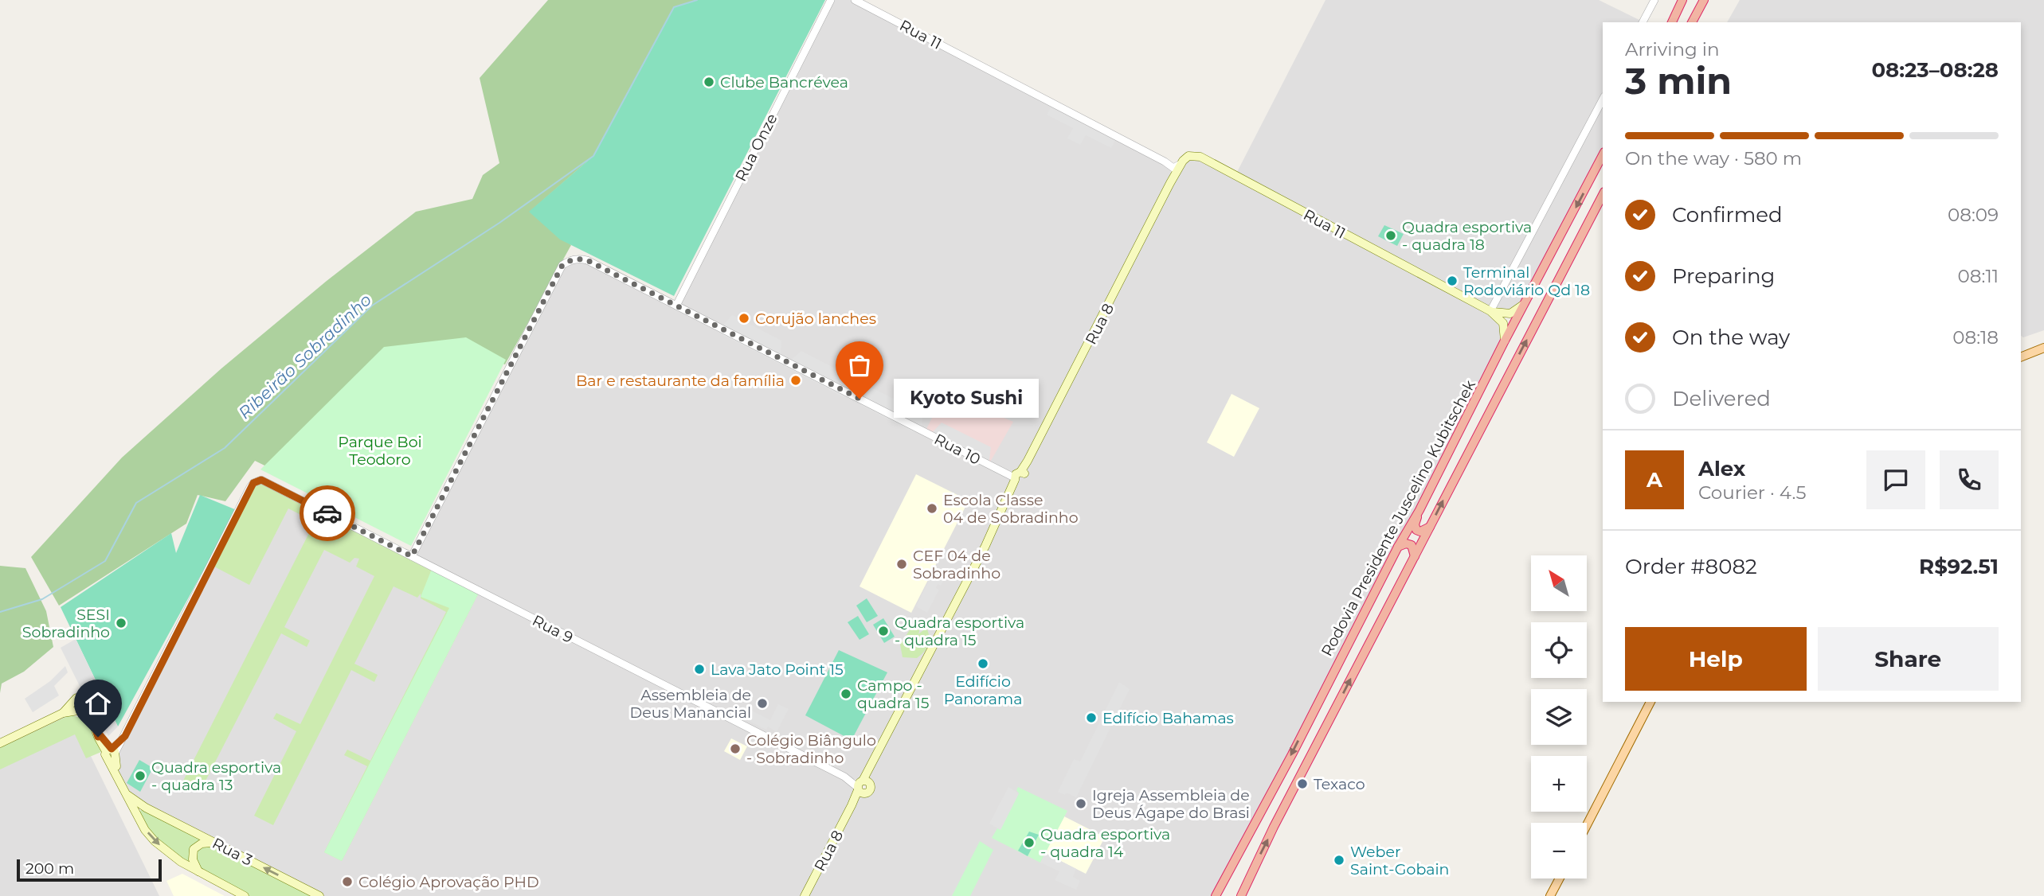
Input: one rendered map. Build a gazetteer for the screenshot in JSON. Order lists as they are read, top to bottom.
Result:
{
  "streets": {
    "highway": ["Rodovia Presidente Juscelino Kubitschek"],
    "main road": ["Rua 11", "Rua 8", "Rua 3"],
    "street": ["Rua Onze", "Rua 10", "Rua 9"]
  },
  "crossings": [
    ["Rua Onze", "Rua 10"],
    ["Rua 8", "Rua 10"],
    ["Rua 8", "Rua 9"],
    ["Rua 10", "Rua 9"]
  ],
  "water": ["Ribeirão Sobradinho"],
  "parks": ["Parque Boi Teodoro"],
  "places": [
    "Clube Bancrévea",
    "Quadra esportiva - quadra 18",
    "Terminal Rodoviário Qd 18",
    "Corujão lanches",
    "Bar e restaurante da família",
    "Kyoto Sushi",
    "Escola Classe 04 de Sobradinho",
    "CEF 04 de Sobradinho",
    "SESI Sobradinho",
    "Quadra esportiva - quadra 15",
    "Edifício Panorama",
    "Lava Jato Point 15",
    "Campo - quadra 15",
    "Assembleia de Deus Manancial",
    "Edifício Bahamas",
    "Colégio Biângulo - Sobradinho",
    "Quadra esportiva - quadra 13",
    "Texaco",
    "Igreja Assembleia de Deus Ágape do Brasi",
    "Quadra esportiva - quadra 14",
    "Weber Saint-Gobain",
    "Colégio Aprovação PHD"
  ],
  "scale_bar": "200 m",
  "north": "top left",
  "page": {
    "heading": ["3 min", "Arriving in", "08:23–08:28"],
    "panel": [
      "Alex",
      "Courier · 4.5",
      "Order #8082",
      "R$92.51"
    ],
    "bar": "On the way · 580 m",
    "list": [
      ["Confirmed", "08:09"],
      ["Preparing", "08:11"],
      ["On the way", "08:18"],
      "Delivered"
    ],
    "bubble": "Kyoto Sushi",
    "round": "A",
    "map_buttons": ["+", "−"],
    "buttons": ["Help", "Share"],
    "scale": "200 m"
  }
}
